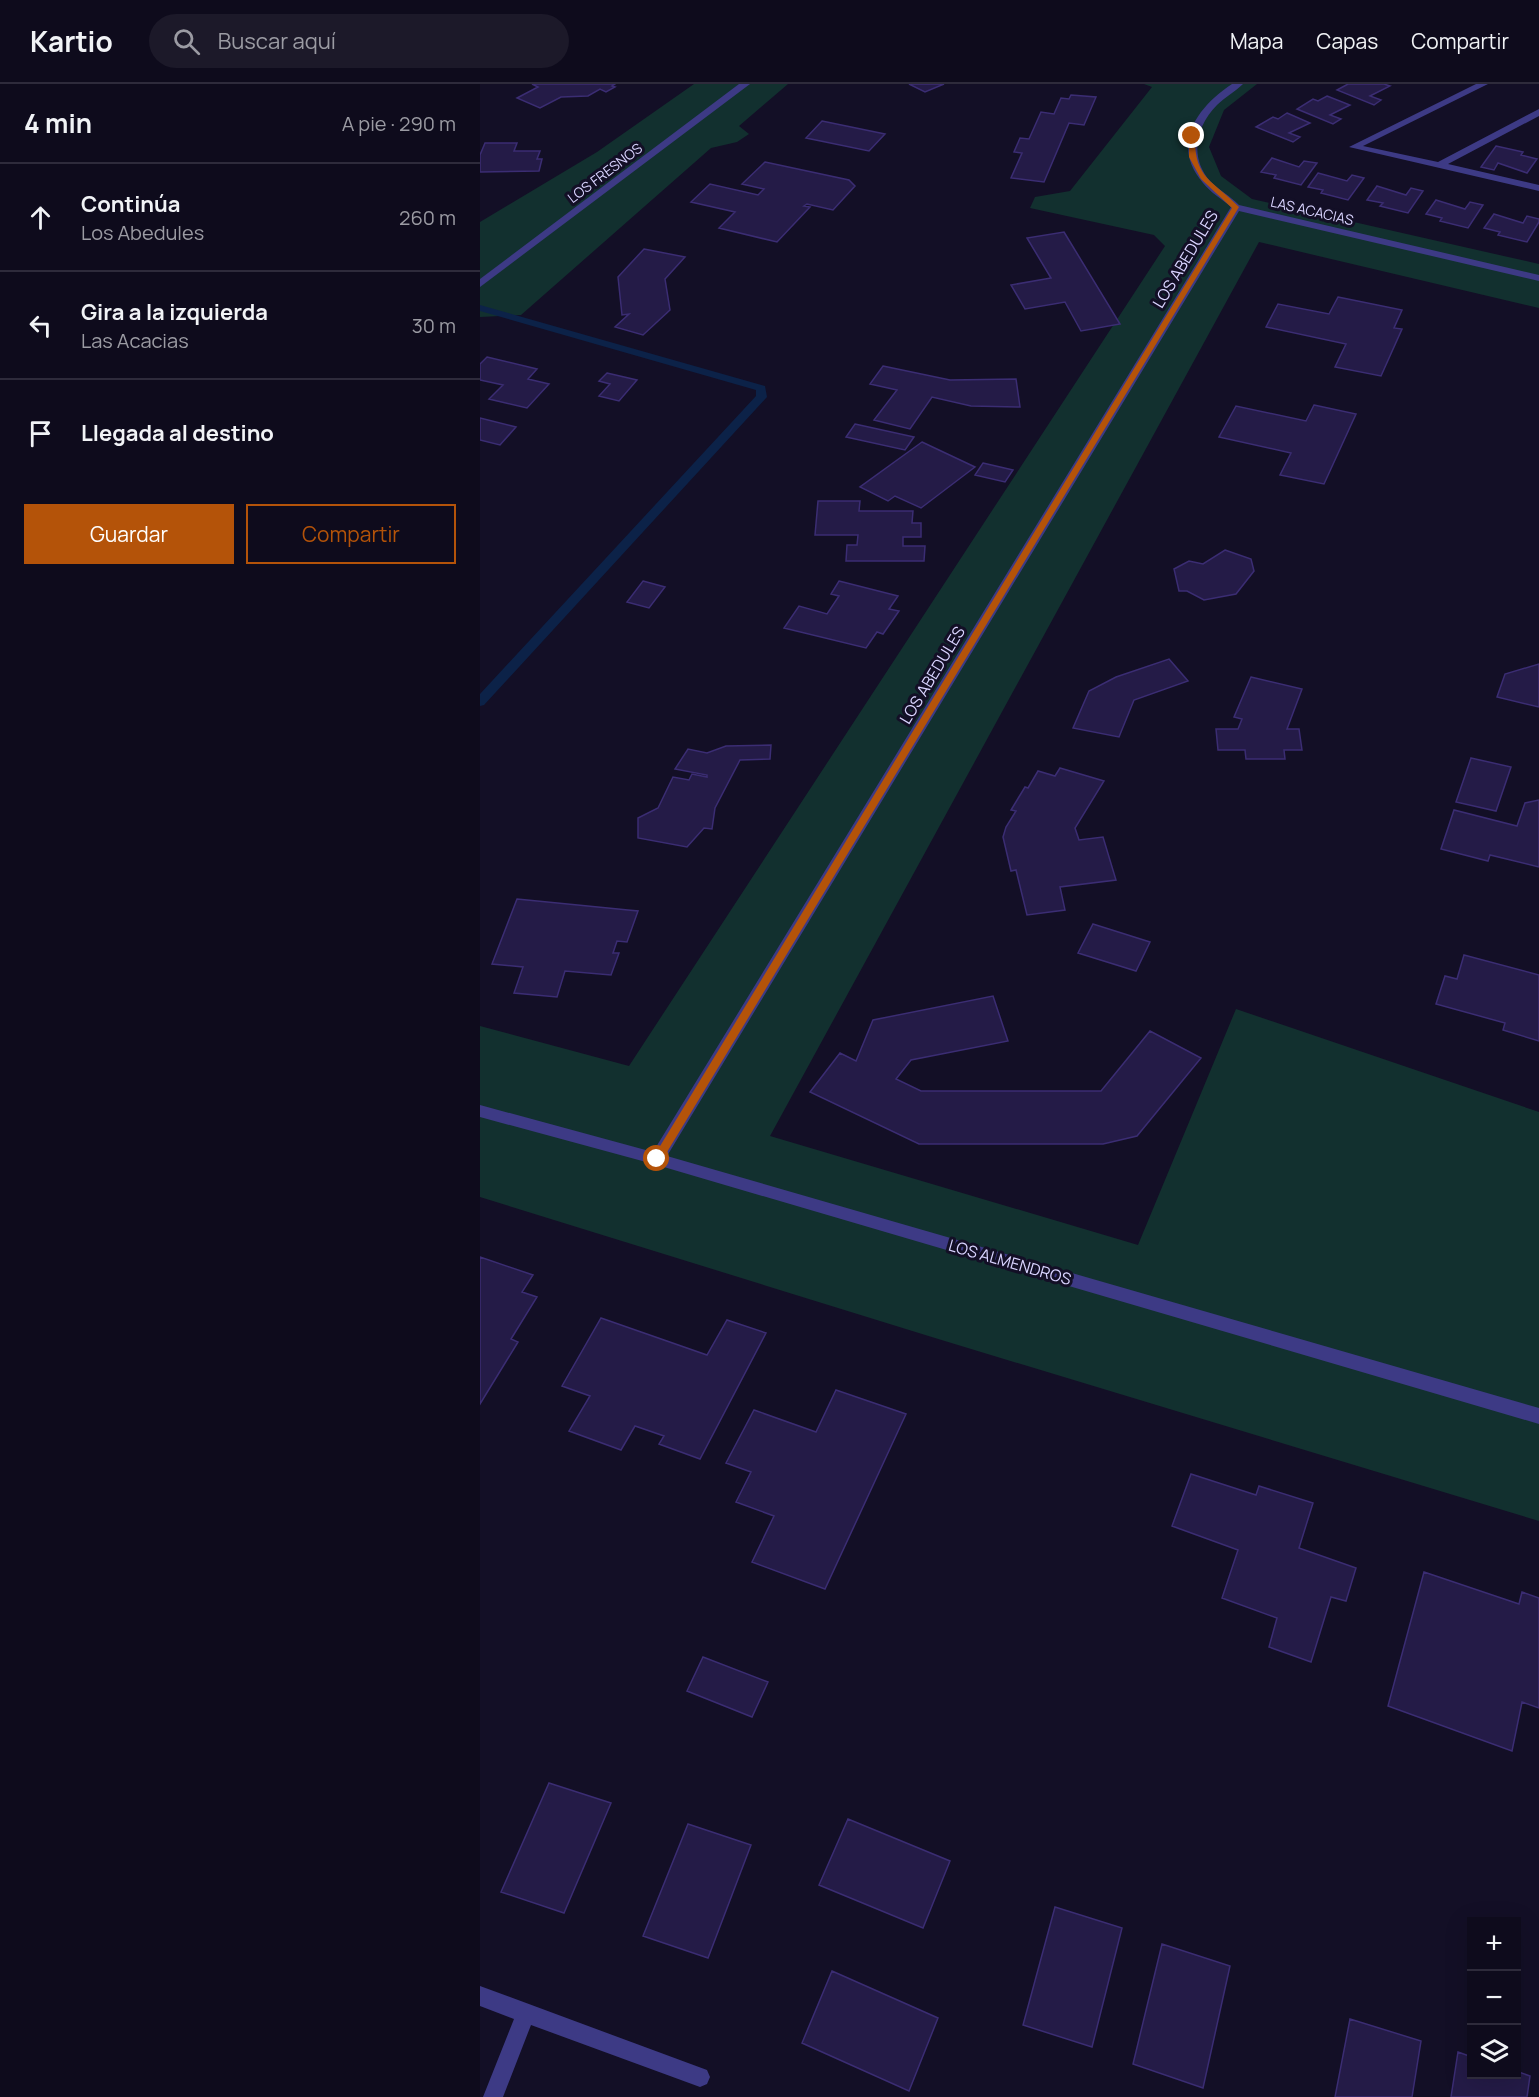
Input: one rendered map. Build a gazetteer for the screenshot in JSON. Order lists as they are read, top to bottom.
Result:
{
  "streets": {
    "street": [
      "LOS FRESNOS",
      "LAS ACACIAS",
      "LOS ABEDULES",
      "LOS ALMENDROS"
    ]
  },
  "crossings": [
    ["LAS ACACIAS", "LOS ABEDULES"],
    ["LOS ABEDULES", "LOS ALMENDROS"]
  ],
  "page": {
    "header": "Kartio",
    "search": "Buscar aquí",
    "nav": ["Mapa", "Capas", "Compartir"],
    "heading": ["4 min", "A pie · 290 m"],
    "list": [
      ["Continúa", "Los Abedules", "260 m"],
      ["Gira a la izquierda", "Las Acacias", "30 m"],
      "Llegada al destino"
    ],
    "buttons": ["Guardar", "Compartir"],
    "map_buttons": ["+", "−"]
  }
}
